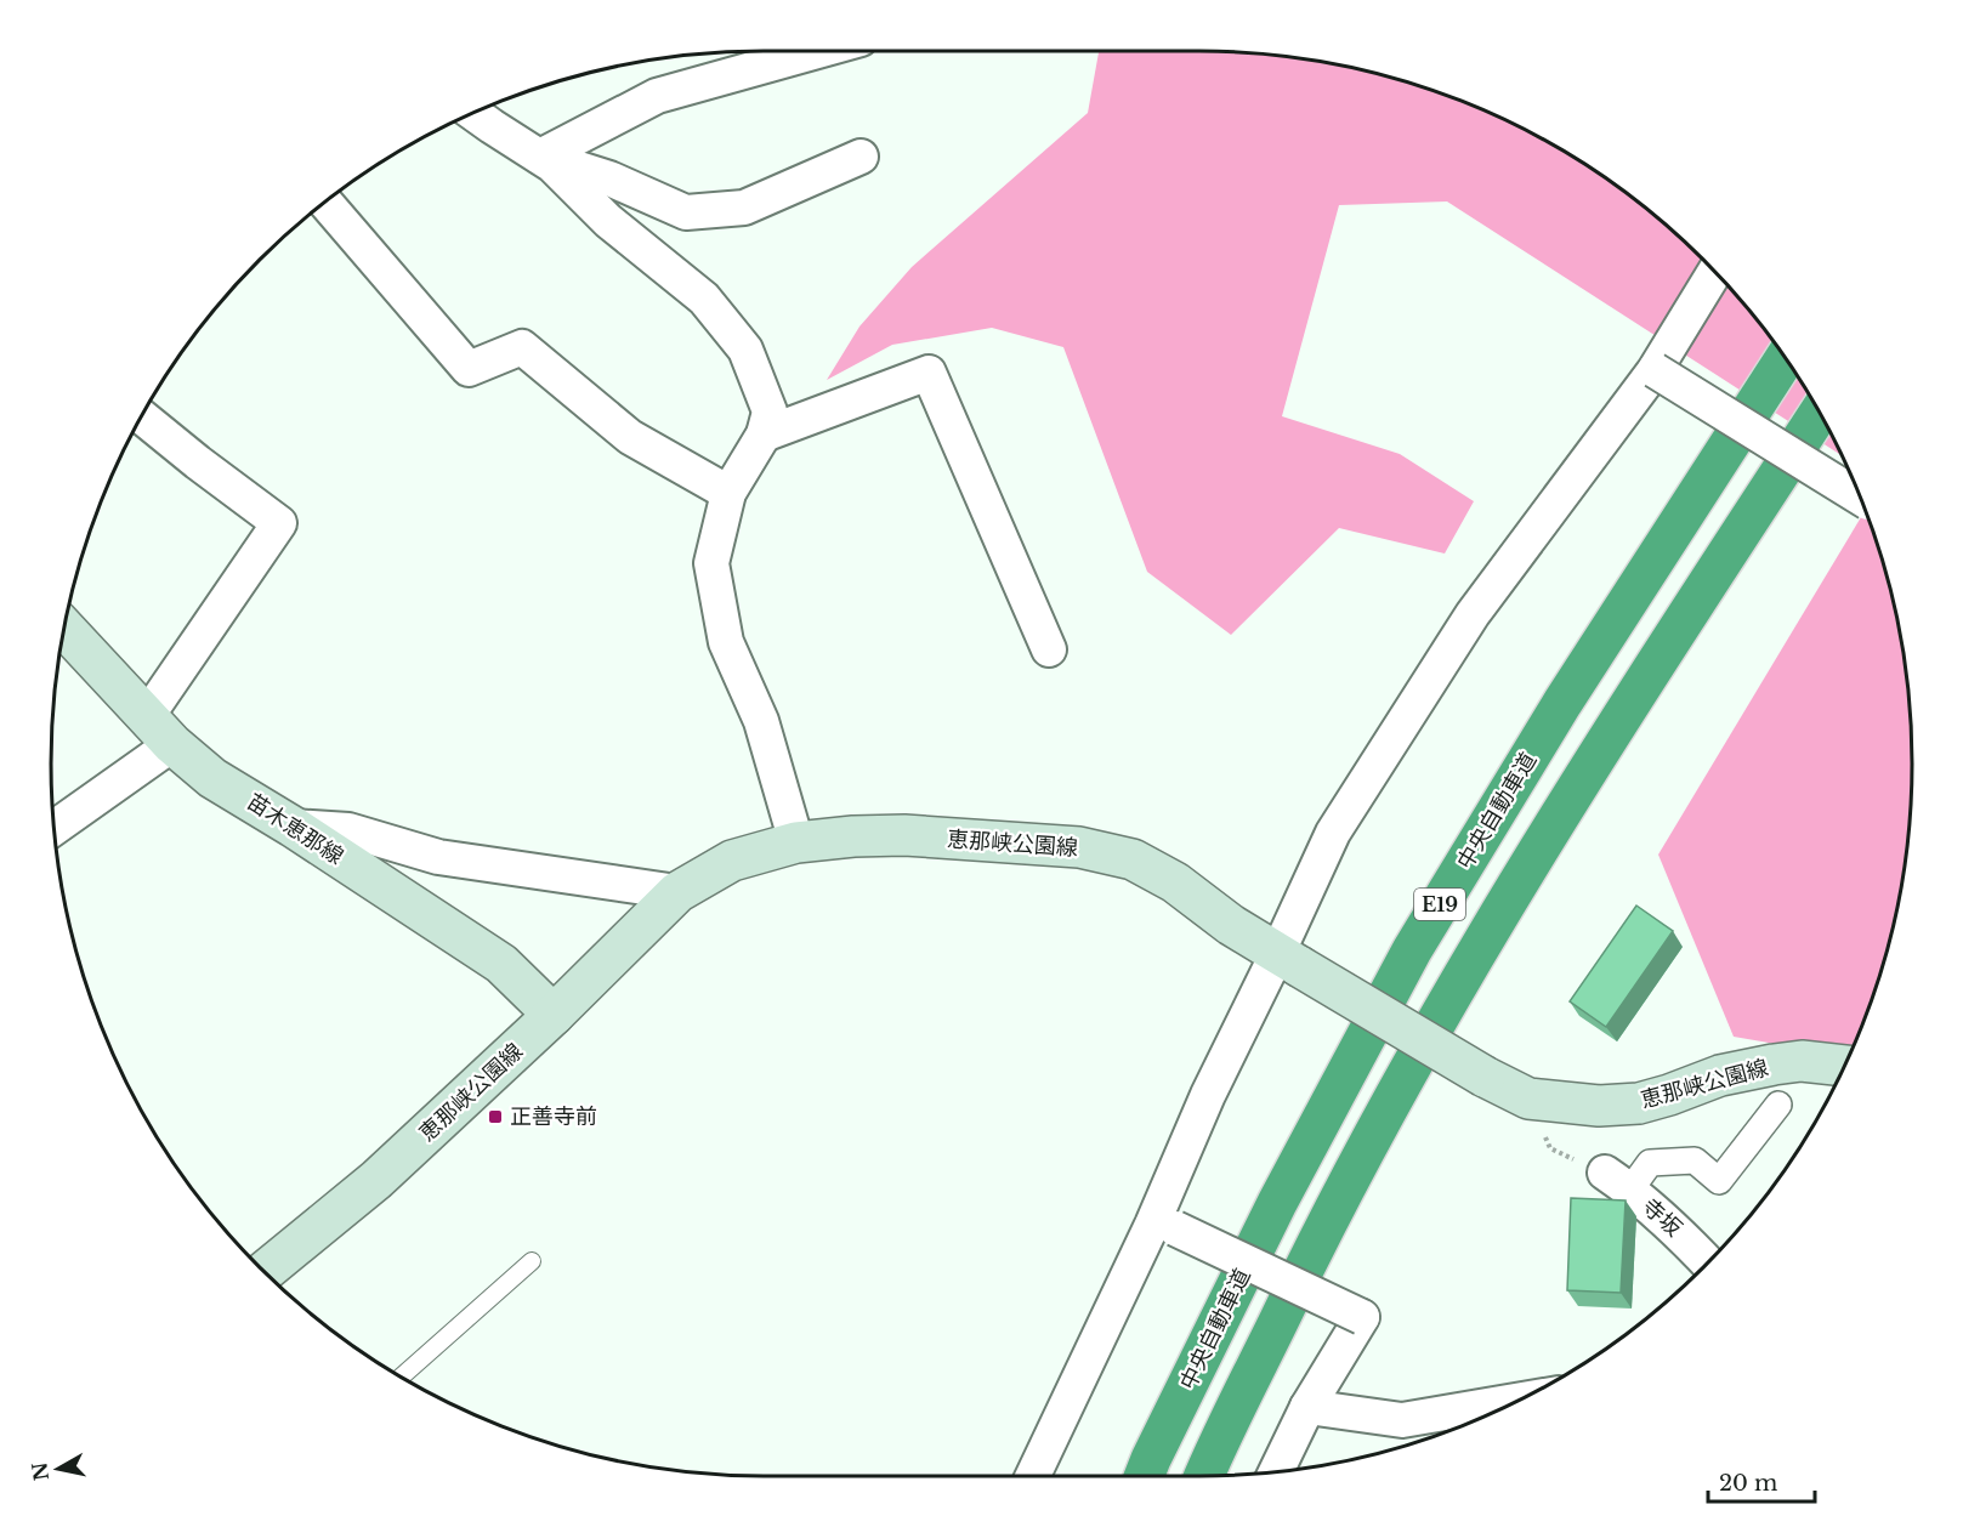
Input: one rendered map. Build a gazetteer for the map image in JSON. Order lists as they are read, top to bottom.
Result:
{
  "streets": {
    "highway": ["中央自動車道", "E19"],
    "main road": ["苗木恵那線", "恵那峡公園線"],
    "street": ["寺坂"]
  },
  "crossings": [
    ["苗木恵那線", "恵那峡公園線"]
  ],
  "places": {
    "transit": ["正善寺前"]
  },
  "scale_bar": "20 m",
  "north": "left"
}
